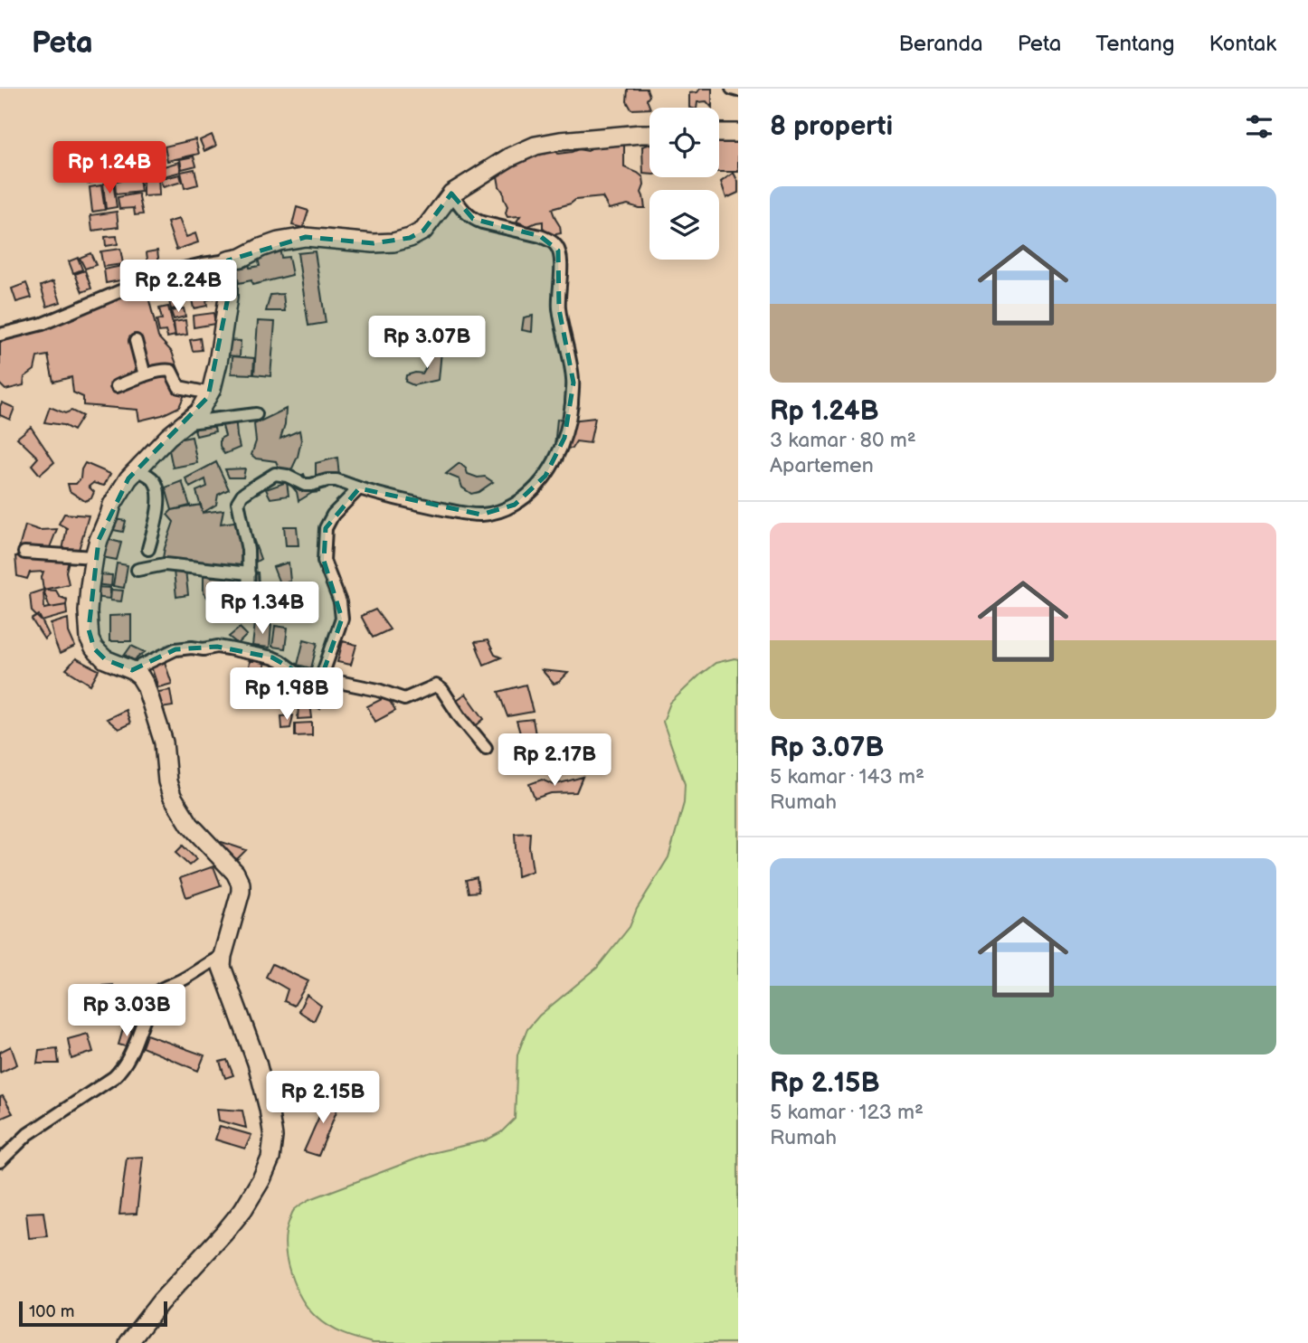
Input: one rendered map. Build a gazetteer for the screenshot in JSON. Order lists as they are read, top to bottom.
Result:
{
  "scale_bar": "100 m",
  "page": {
    "header": "Peta",
    "nav": [
      "Beranda",
      "Peta",
      "Tentang",
      "Kontak"
    ],
    "heading": "8 properti",
    "price": [
      "Rp 1.24B",
      "Rp 2.24B",
      "Rp 3.07B",
      "Rp 1.34B",
      "Rp 1.98B",
      "Rp 2.17B",
      "Rp 3.03B",
      "Rp 2.15B"
    ],
    "list": [
      {
        "name": "Rp 1.24B",
        "note": "3 kamar · 80 m² · Apartemen"
      },
      {
        "name": "Rp 3.07B",
        "note": "5 kamar · 143 m² · Rumah"
      },
      {
        "name": "Rp 2.15B",
        "note": "5 kamar · 123 m² · Rumah"
      }
    ],
    "scale": "100 m"
  }
}
